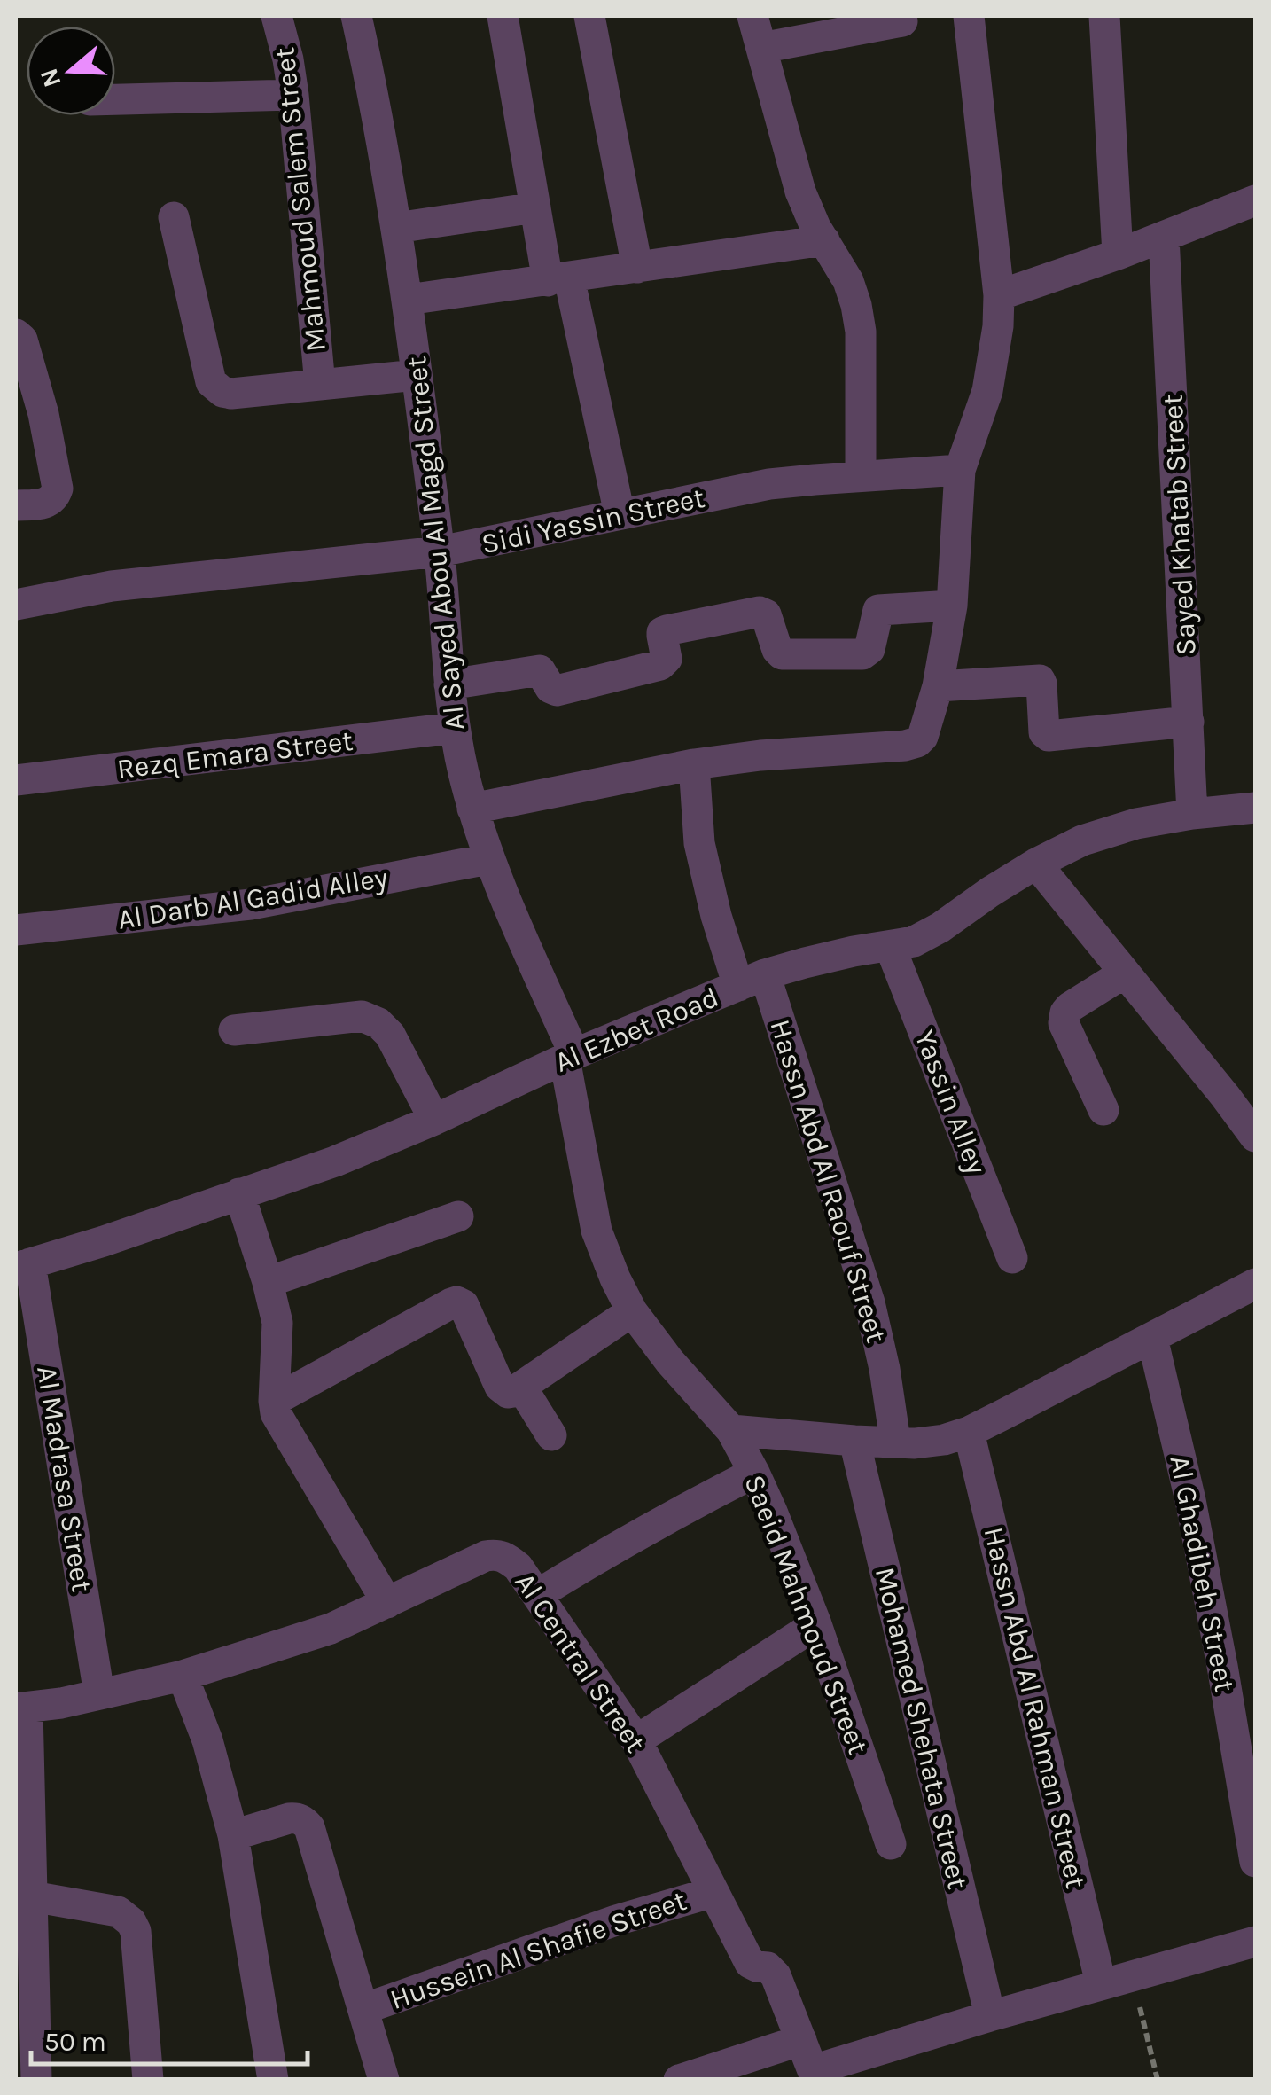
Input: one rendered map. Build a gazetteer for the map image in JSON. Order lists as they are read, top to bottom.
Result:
{
  "streets": {
    "street": [
      "Mahmoud Salem Street",
      "Sidi Yassin Street",
      "Sayed Khatab Street",
      "Al Sayed Abou Al Magd Street",
      "Rezq Emara Street",
      "Al Darb Al Gadid Alley",
      "Al Ezbet Road",
      "Yassin Alley",
      "Hassn Abd Al Raouf Street",
      "Al Madrasa Street",
      "Al Ghadibeh Street",
      "Saeid Mahmoud Street",
      "Al Central Street",
      "Hassn Abd Al Rahman Street",
      "Mohamed Shehata Street",
      "Hussein Al Shafie Street"
    ]
  },
  "crossings": [
    ["Sidi Yassin Street", "Al Sayed Abou Al Magd Street"],
    ["Sayed Khatab Street", "Al Ezbet Road"],
    ["Al Sayed Abou Al Magd Street", "Rezq Emara Street"],
    ["Al Sayed Abou Al Magd Street", "Al Darb Al Gadid Alley"],
    ["Al Sayed Abou Al Magd Street", "Al Ezbet Road"],
    ["Al Sayed Abou Al Magd Street", "Saeid Mahmoud Street"],
    ["Al Ezbet Road", "Yassin Alley"],
    ["Al Ezbet Road", "Hassn Abd Al Raouf Street"],
    ["Al Ezbet Road", "Al Madrasa Street"],
    ["Al Ezbet Road", "Saeid Mahmoud Street"],
    ["Al Madrasa Street", "Al Central Street"],
    ["Al Central Street", "Hussein Al Shafie Street"]
  ],
  "scale_bar": "50 m",
  "north": "left"
}
